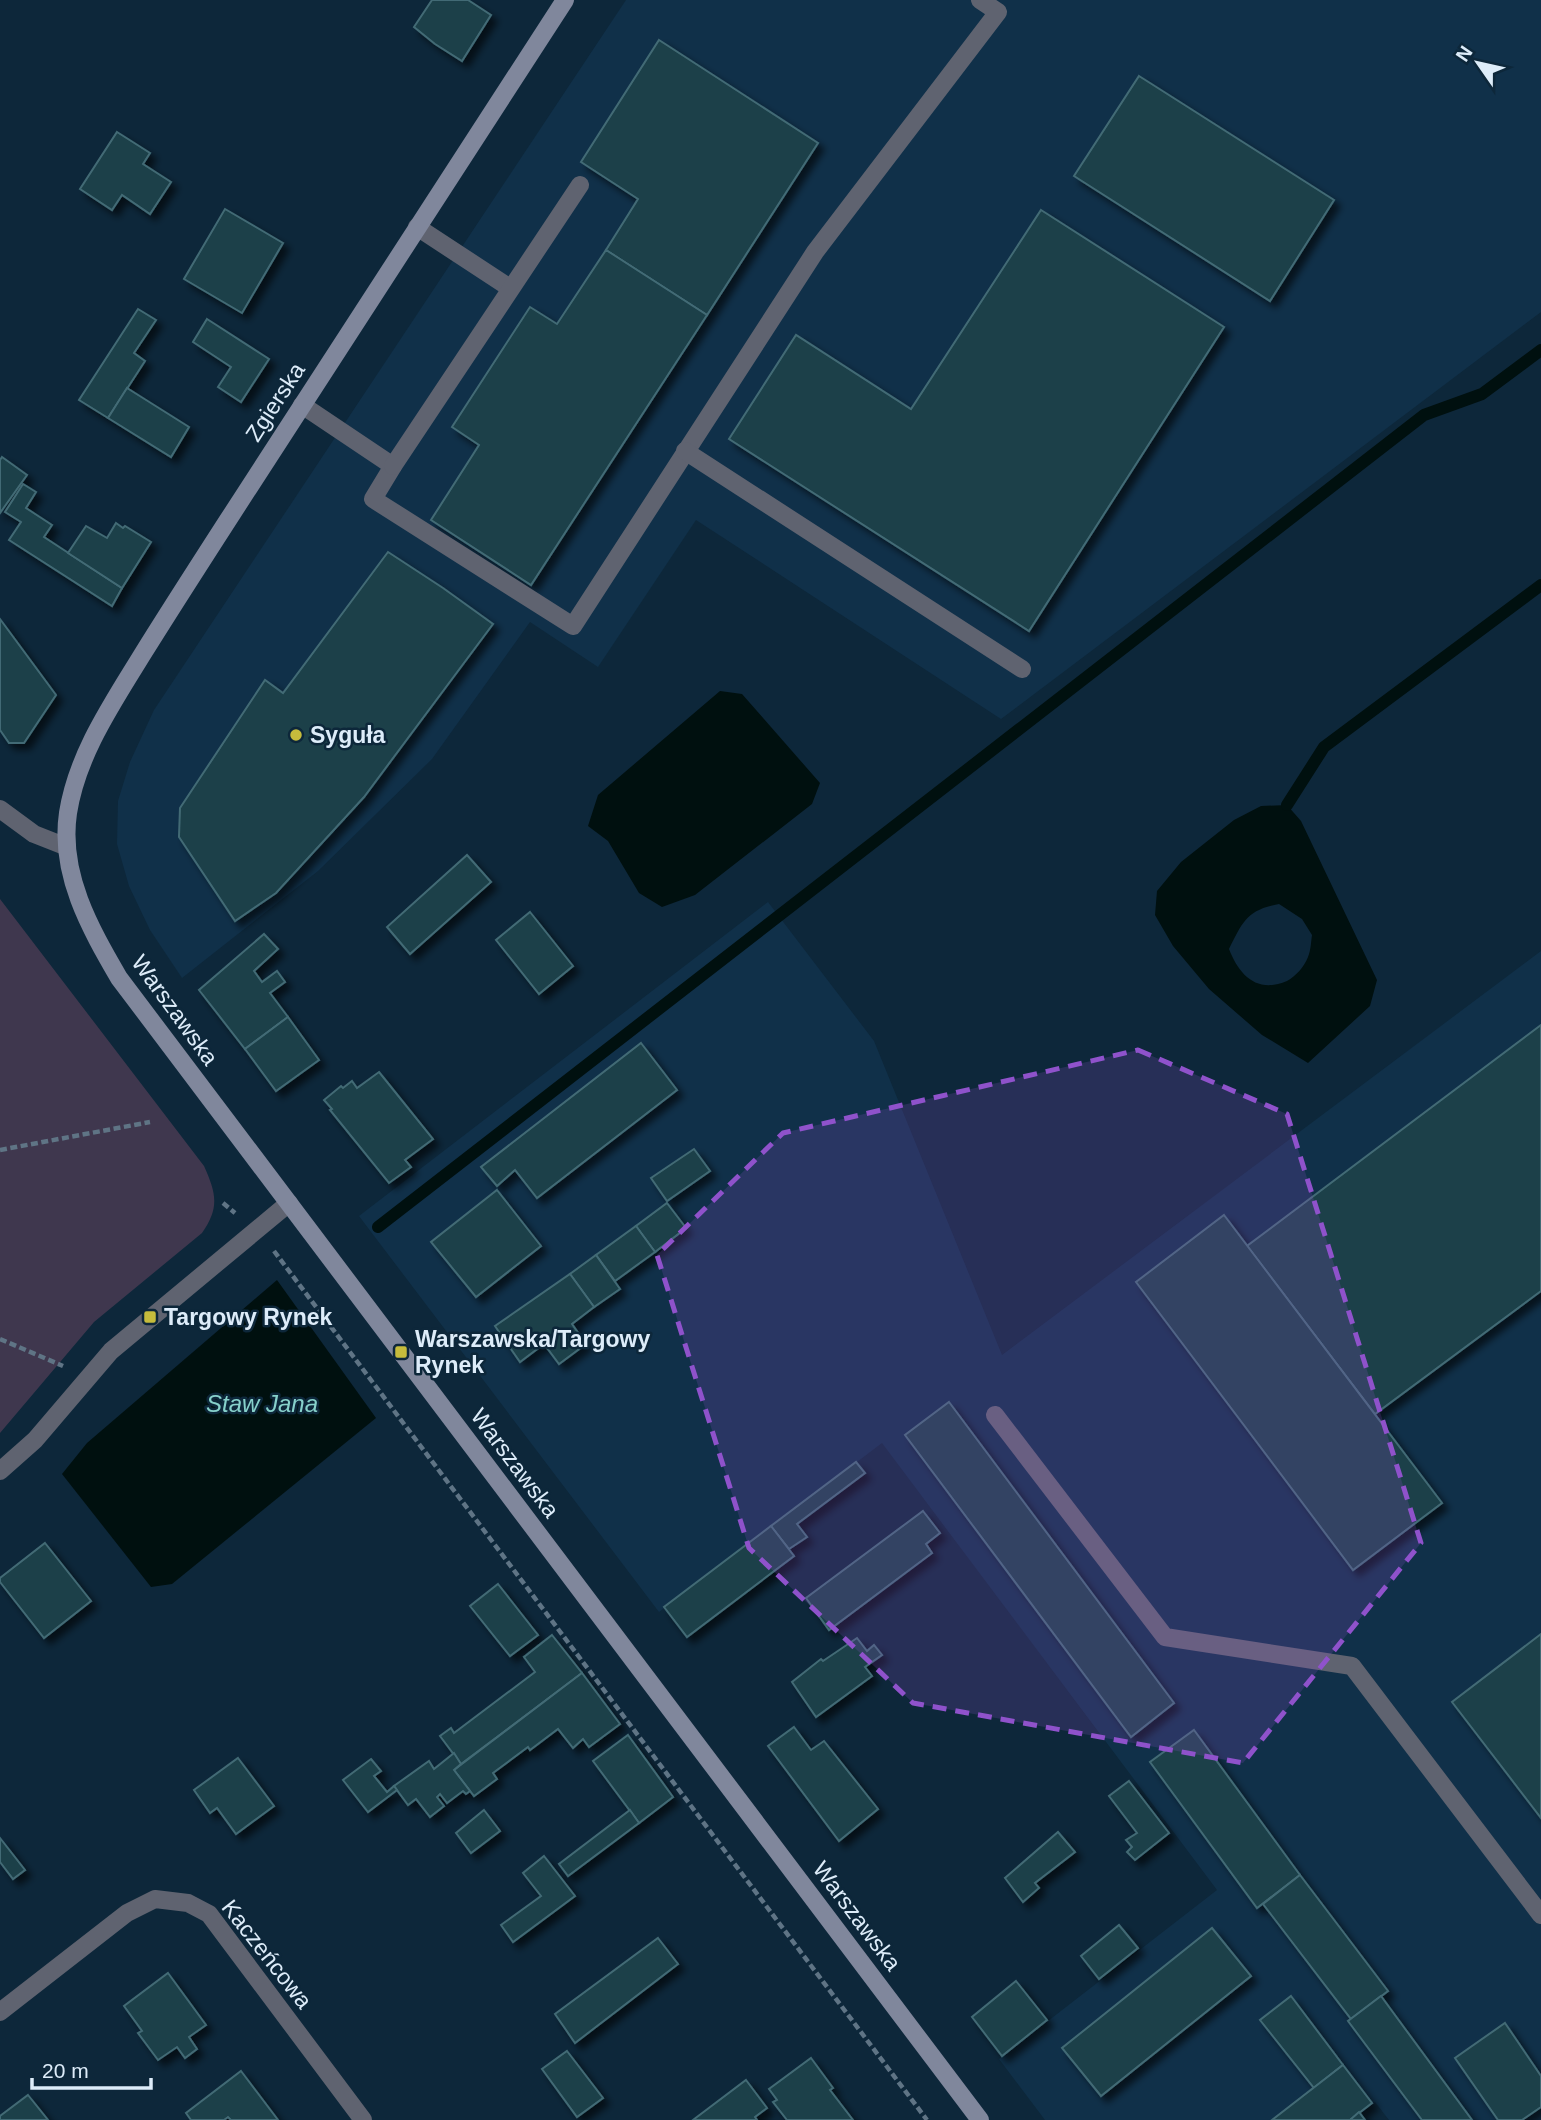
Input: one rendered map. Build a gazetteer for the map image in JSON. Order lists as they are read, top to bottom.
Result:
{
  "streets": {
    "main road": ["Zgierska", "Warszawska"],
    "street": ["Kaczeńcowa"]
  },
  "crossings": [
    ["Zgierska", "Warszawska"]
  ],
  "water": ["Staw Jana"],
  "places": {
    "other": ["Syguła"],
    "transit": ["Targowy Rynek", "Warszawska/Targowy Rynek"]
  },
  "scale_bar": "20 m",
  "north": "top left"
}
